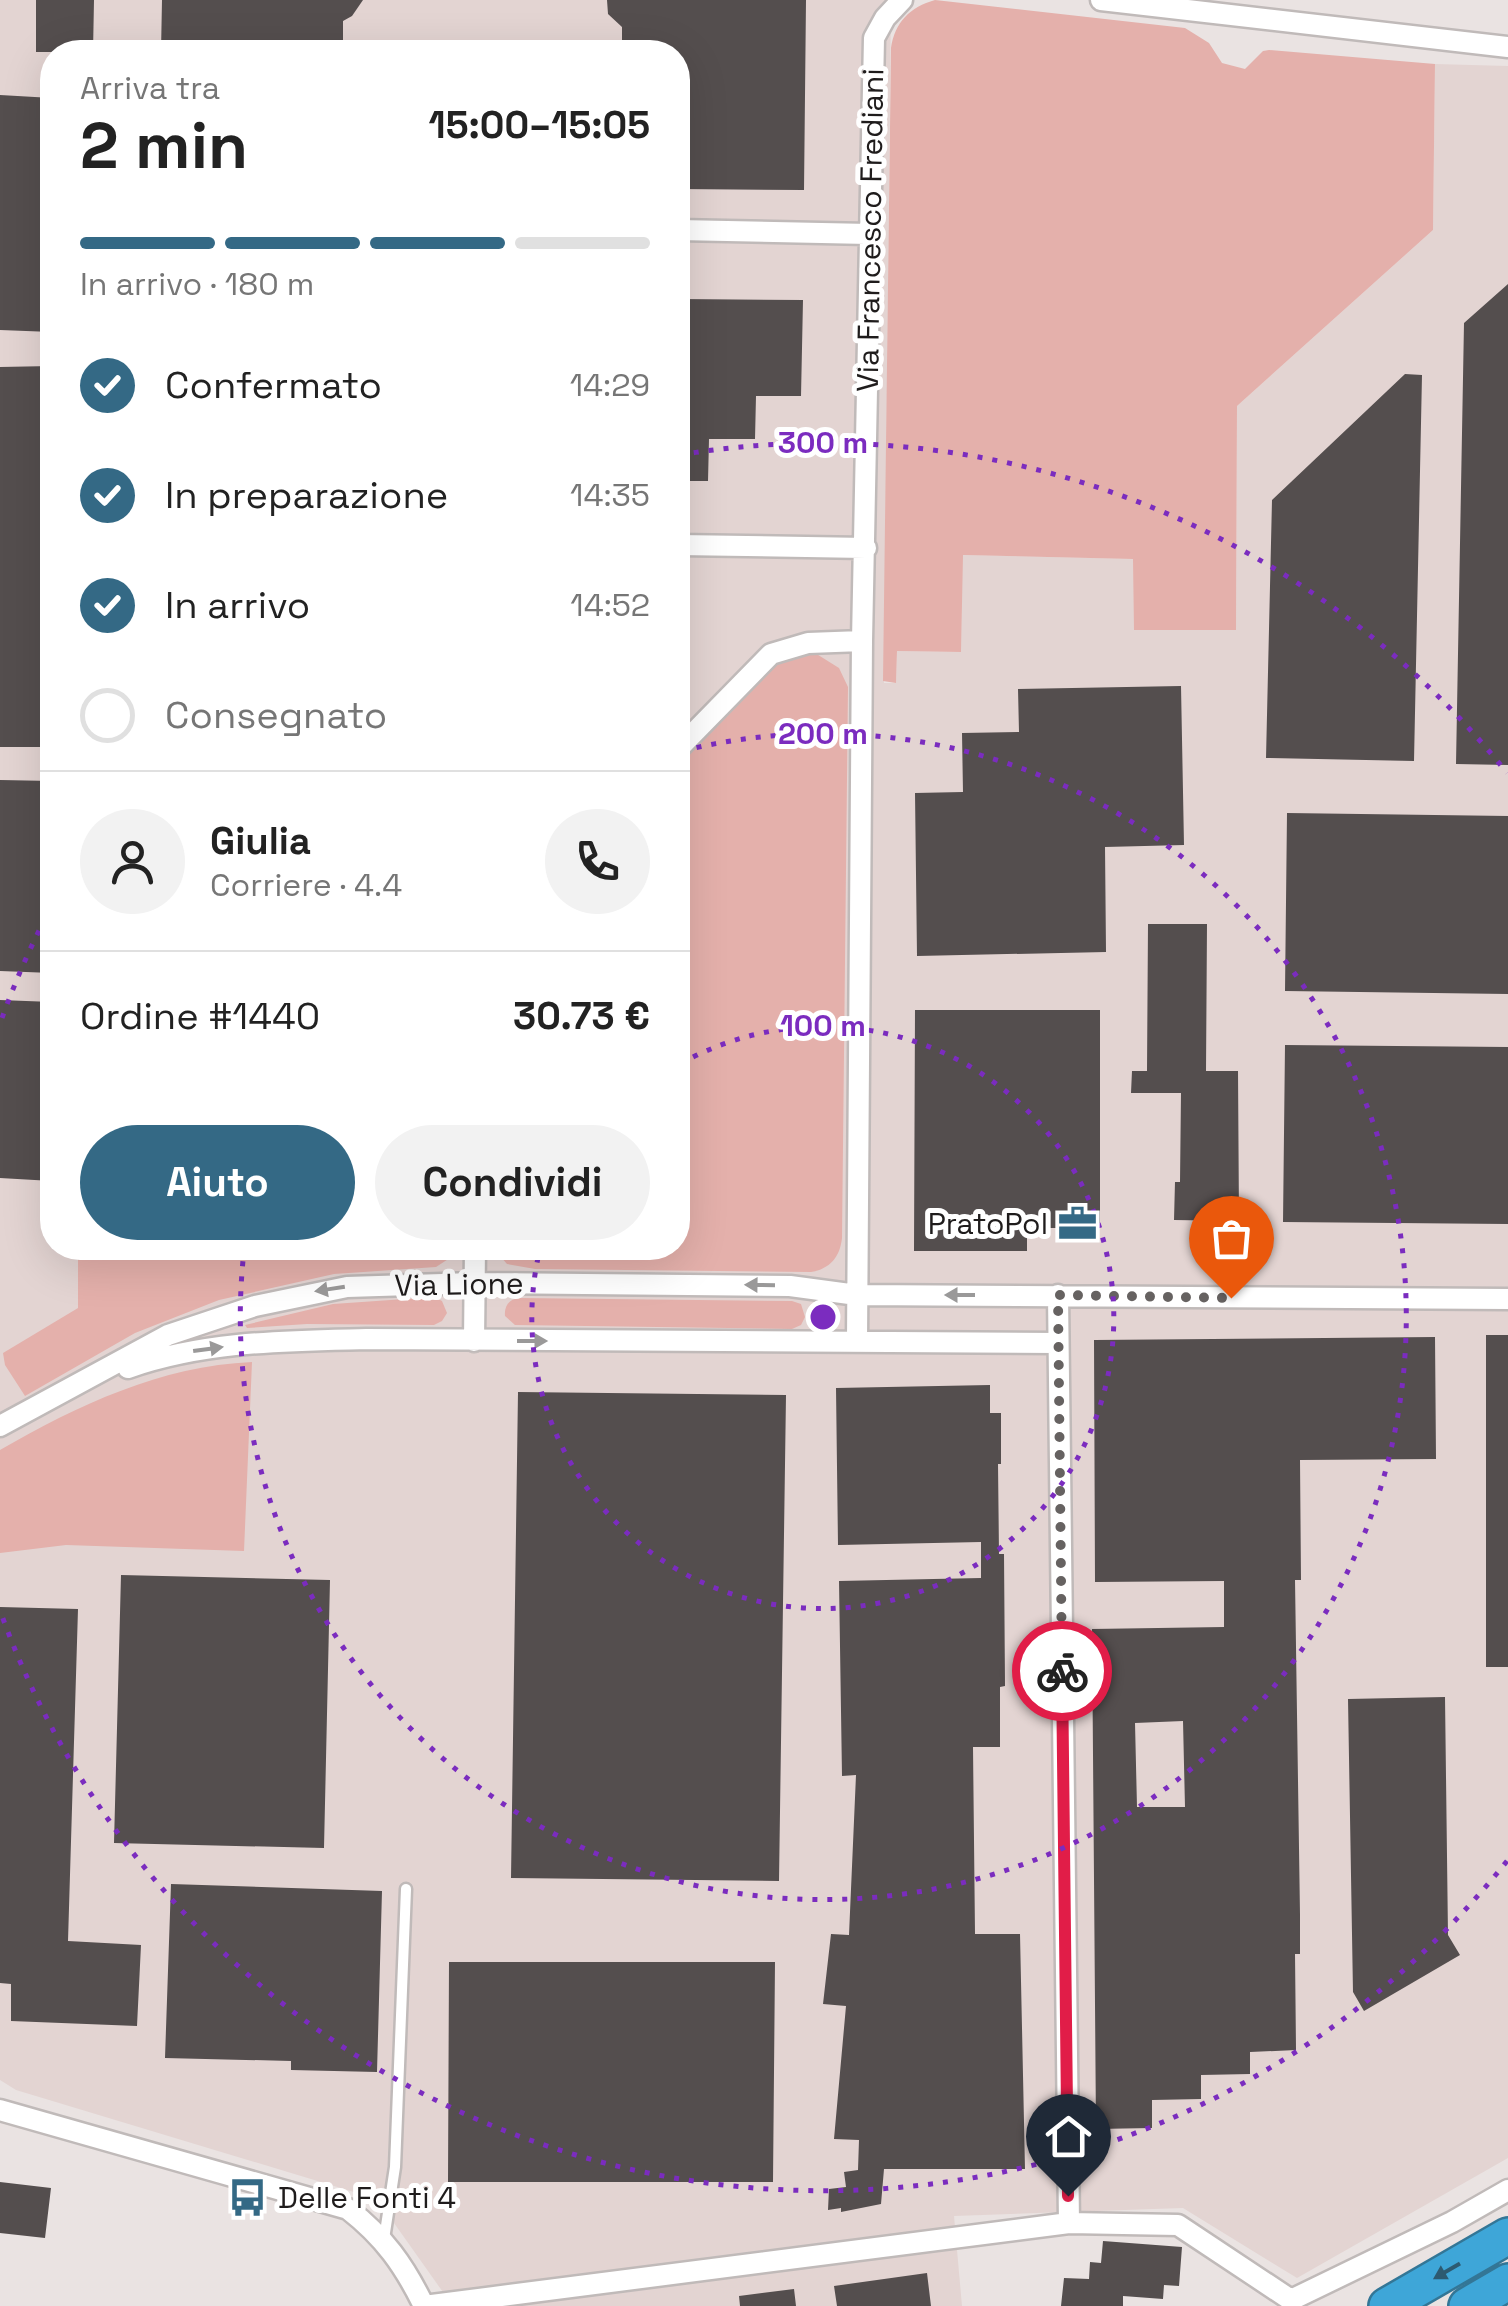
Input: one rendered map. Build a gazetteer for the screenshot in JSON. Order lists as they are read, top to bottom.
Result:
{
  "streets": {
    "street": ["Via Francesco Frediani", "Via Lione"]
  },
  "crossings": [
    ["Via Francesco Frediani", "Via Lione"]
  ],
  "places": {
    "office": ["PratoPol"],
    "bus stop": ["Delle Fonti 4"]
  },
  "page": {
    "heading": ["2 min", "Arriva tra", "15:00–15:05"],
    "panel": [
      "Giulia",
      "Corriere · 4.4",
      "Ordine #1440",
      "30.73 €"
    ],
    "bar": "In arrivo · 180 m",
    "list": [
      ["Confermato", "14:29"],
      ["In preparazione", "14:35"],
      ["In arrivo", "14:52"],
      "Consegnato"
    ],
    "buttons": ["Aiuto", "Condividi"]
  },
  "rings": ["300 m", "200 m", "100 m"]
}
